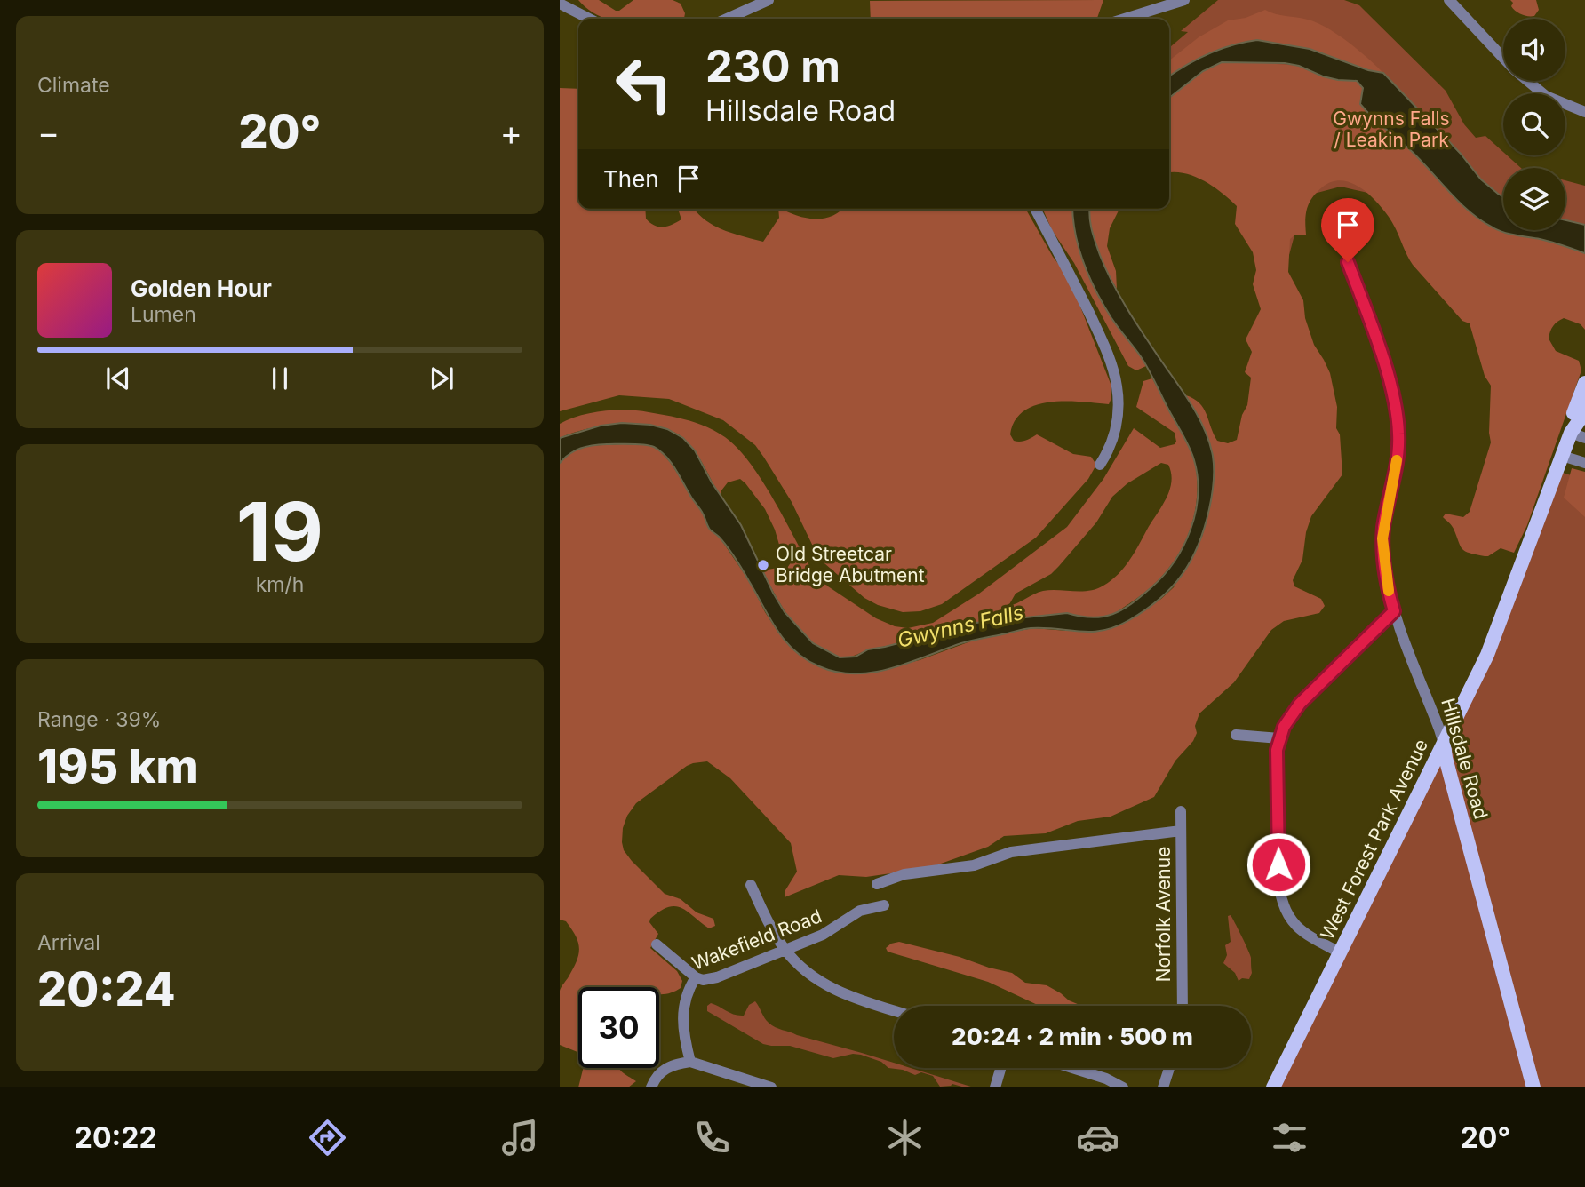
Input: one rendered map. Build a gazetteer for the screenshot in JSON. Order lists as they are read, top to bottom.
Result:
{
  "streets": {
    "main road": ["Hillsdale Road", "West Forest Park Avenue"],
    "street": ["Norfolk Avenue", "Wakefield Road"]
  },
  "crossings": [
    ["Hillsdale Road", "West Forest Park Avenue"]
  ],
  "water": ["Gwynns Falls"],
  "parks": ["Gwynns Falls / Leakin Park"],
  "places": ["Old Streetcar Bridge Abutment"],
  "page": {
    "tile": [
      "Climate",
      ["19", "km/h"],
      ["Range · 39%", "195 km"],
      ["Arrival", "20:24"]
    ],
    "turn": ["230 m", "Hillsdale Road"],
    "heat": ["−", "20°", "+"],
    "then": "Then",
    "song": ["Golden Hour", "Lumen"],
    "limit": "30",
    "trip": "20:24 · 2 min · 500 m",
    "tabs": ["20:22", "20°"]
  }
}
